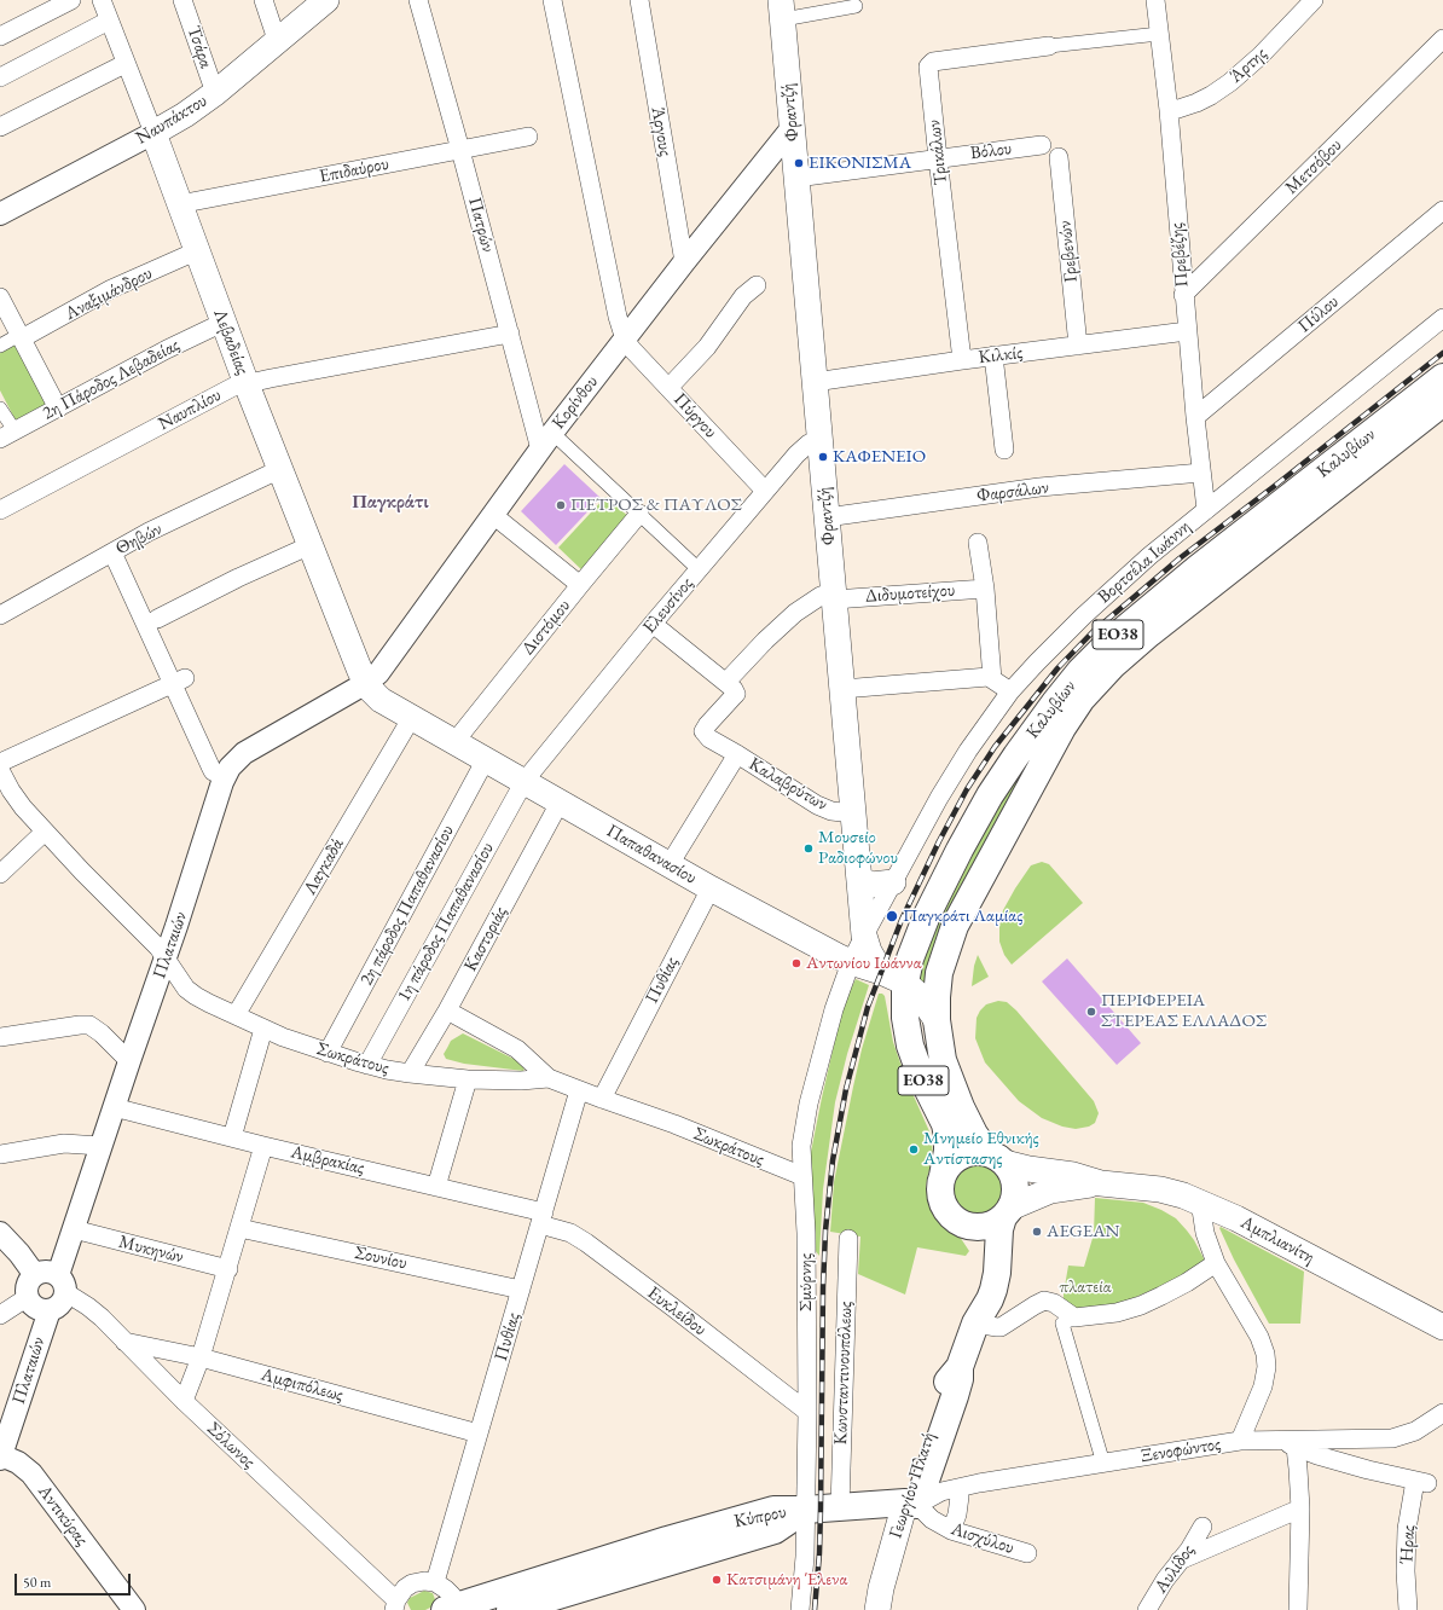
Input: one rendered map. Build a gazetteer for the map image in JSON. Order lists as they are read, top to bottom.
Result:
{
  "streets": {
    "main road": [
      "Φραντζή",
      "Ναυπάκτου",
      "Λεβαδείας",
      "Καλυβίων",
      "ΕΟ38",
      "Παπαθανασίου",
      "Αμπλιανίτη",
      "Γεωργίου Πλατή",
      "Κύπρου"
    ],
    "street": [
      "Τσάρα",
      "Άρτης",
      "Άργους",
      "Βόλου",
      "Τρικάλων",
      "Μετσόβου",
      "Επιδαύρου",
      "Πατρών",
      "Γρεβενών",
      "Πρεβέζης",
      "Αναξιμάνδρου",
      "Πύλου",
      "Κιλκίς",
      "2η Πάροδος Λεβαδείας",
      "Κορίνθου",
      "Ναυπλίου",
      "Πύργου",
      "Φαρσάλων",
      "Θηβών",
      "Βορτσέλα Ιωάννη",
      "Διδυμοτείχου",
      "Ελευσίνος",
      "Διστόμου",
      "Καλαβρύτων",
      "Λαγκαδά",
      "2η πάροδος Παπαθανασίου",
      "1η πάροδος Παπαθανασίου",
      "Καστοριάς",
      "Πλαταιών",
      "Πυθίας",
      "Σωκράτους",
      "Αμβρακίας",
      "Μυκηνών",
      "Σουνίου",
      "Σμύρνης",
      "Ευκλείδου",
      "Κωνσταντινουπόλεως",
      "Αμφιπόλεως",
      "Σόλωνος",
      "Ξενοφώντος",
      "Αντικύρας",
      "Αισχύλου",
      "Ήρας",
      "Αυλίδος"
    ]
  },
  "crossings": [
    ["Τσάρα", "Ναυπάκτου"],
    ["Άρτης", "Πρεβέζης"],
    ["Φραντζή", "Βόλου"],
    ["Φραντζή", "Κιλκίς"],
    ["Φραντζή", "Κορίνθου"],
    ["Φραντζή", "Φαρσάλων"],
    ["Φραντζή", "Βορτσέλα Ιωάννη"],
    ["Φραντζή", "Διδυμοτείχου"],
    ["Φραντζή", "Ελευσίνος"],
    ["Φραντζή", "Καλαβρύτων"],
    ["Φραντζή", "Παπαθανασίου"],
    ["Ναυπάκτου", "Λεβαδείας"],
    ["Άργους", "Κορίνθου"],
    ["Βόλου", "Τρικάλων"],
    ["Τρικάλων", "Κιλκίς"],
    ["Μετσόβου", "Πρεβέζης"],
    ["Επιδαύρου", "Πατρών"],
    ["Επιδαύρου", "Λεβαδείας"],
    ["Πατρών", "Κορίνθου"],
    ["Πατρών", "Ναυπλίου"],
    ["Γρεβενών", "Κιλκίς"],
    ["Πρεβέζης", "Πύλου"],
    ["Πρεβέζης", "Κιλκίς"],
    ["Πρεβέζης", "Φαρσάλων"],
    ["Πρεβέζης", "Βορτσέλα Ιωάννη"],
    ["Αναξιμάνδρου", "Λεβαδείας"],
    ["Λεβαδείας", "2η Πάροδος Λεβαδείας"],
    ["Λεβαδείας", "Κορίνθου"],
    ["Λεβαδείας", "Ναυπλίου"],
    ["Λεβαδείας", "Θηβών"],
    ["Λεβαδείας", "Παπαθανασίου"],
    ["Λεβαδείας", "Πλαταιών"],
    ["Κορίνθου", "Πύργου"],
    ["Κορίνθου", "Παπαθανασίου"],
    ["Κορίνθου", "Πλαταιών"],
    ["Πύργου", "Ελευσίνος"],
    ["Καλυβίων", "ΕΟ38"],
    ["Καλυβίων", "Παπαθανασίου"],
    ["Καλυβίων", "Αμπλιανίτη"],
    ["Καλυβίων", "Γεωργίου Πλατή"],
    ["Βορτσέλα Ιωάννη", "Παπαθανασίου"],
    ["Βορτσέλα Ιωάννη", "Σμύρνης"],
    ["Ελευσίνος", "Παπαθανασίου"],
    ["Ελευσίνος", "1η πάροδος Παπαθανασίου"],
    ["Διστόμου", "Παπαθανασίου"],
    ["ΕΟ38", "Αμπλιανίτη"],
    ["ΕΟ38", "Γεωργίου Πλατή"],
    ["Καλαβρύτων", "Παπαθανασίου"],
    ["Παπαθανασίου", "Λαγκαδά"],
    ["Παπαθανασίου", "2η πάροδος Παπαθανασίου"],
    ["Παπαθανασίου", "1η πάροδος Παπαθανασίου"],
    ["Παπαθανασίου", "Καστοριάς"],
    ["Παπαθανασίου", "Πλαταιών"],
    ["Παπαθανασίου", "Πυθίας"],
    ["Παπαθανασίου", "Σμύρνης"],
    ["Λαγκαδά", "Σωκράτους"],
    ["2η πάροδος Παπαθανασίου", "Σωκράτους"],
    ["1η πάροδος Παπαθανασίου", "Σωκράτους"],
    ["Καστοριάς", "Σωκράτους"],
    ["Πλαταιών", "Σωκράτους"],
    ["Πλαταιών", "Αμβρακίας"],
    ["Πλαταιών", "Μυκηνών"],
    ["Πλαταιών", "Σόλωνος"],
    ["Πλαταιών", "Αντικύρας"],
    ["Πυθίας", "Σωκράτους"],
    ["Πυθίας", "Αμβρακίας"],
    ["Πυθίας", "Σουνίου"],
    ["Πυθίας", "Ευκλείδου"],
    ["Πυθίας", "Αμφιπόλεως"],
    ["Σωκράτους", "Σμύρνης"],
    ["Αμβρακίας", "Ευκλείδου"],
    ["Αμπλιανίτη", "Γεωργίου Πλατή"],
    ["Σμύρνης", "Ευκλείδου"],
    ["Σμύρνης", "Κύπρου"],
    ["Αμφιπόλεως", "Σόλωνος"],
    ["Ξενοφώντος", "Γεωργίου Πλατή"],
    ["Ξενοφώντος", "Αισχύλου"],
    ["Γεωργίου Πλατή", "Αισχύλου"]
  ],
  "districts": ["Παγκράτι"],
  "parks": ["πλατεία"],
  "places": [
    "ΕΙΚΟΝΙΣΜΑ",
    "ΚΑΦΕΝΕΙΟ",
    "ΠΕΤΡΟΣ & ΠΑΥΛΟΣ",
    "Μουσείο Ραδιοφώνου",
    "Παγκράτι Λαμίας",
    "Αντωνίου Ιωάννα",
    "ΠΕΡΙΦΕΡΕΙΑ ΣΤΕΡΕΑΣ ΕΛΛΑΔΟΣ",
    "Μνημείο Εθνικής Αντίστασης",
    "AEGEAN",
    "Κατσιμάνη Έλενα"
  ],
  "scale_bar": "50 m"
}
